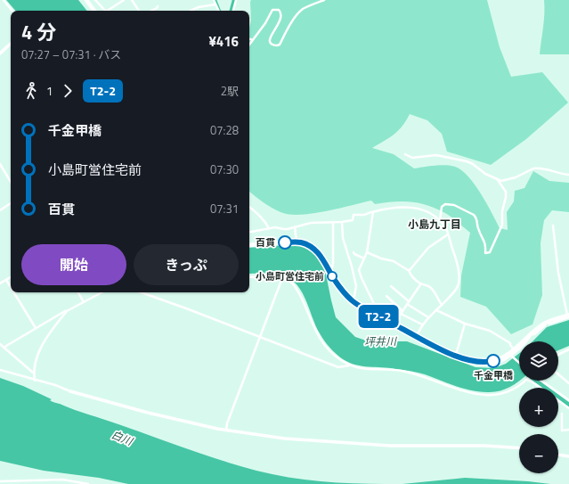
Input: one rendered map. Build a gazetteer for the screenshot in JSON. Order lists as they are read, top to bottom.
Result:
{
  "districts": ["小島九丁目"],
  "water": ["坪井川", "白川"],
  "places": ["百貫", "小島町営住宅前", "千金甲橋"],
  "lines": ["bus line T2-2"],
  "page": {
    "on_map": "T2-2",
    "heading": ["4 分", "07:27 – 07:31 · バス", "¥416"],
    "legs": ["1", "T2-2", "2駅"],
    "list": [
      {
        "name": "千金甲橋",
        "value": "07:28"
      },
      {
        "name": "小島町営住宅前",
        "value": "07:30"
      },
      {
        "name": "百貫",
        "value": "07:31"
      }
    ],
    "buttons": ["開始", "きっぷ"],
    "map_buttons": ["+", "−"]
  }
}
